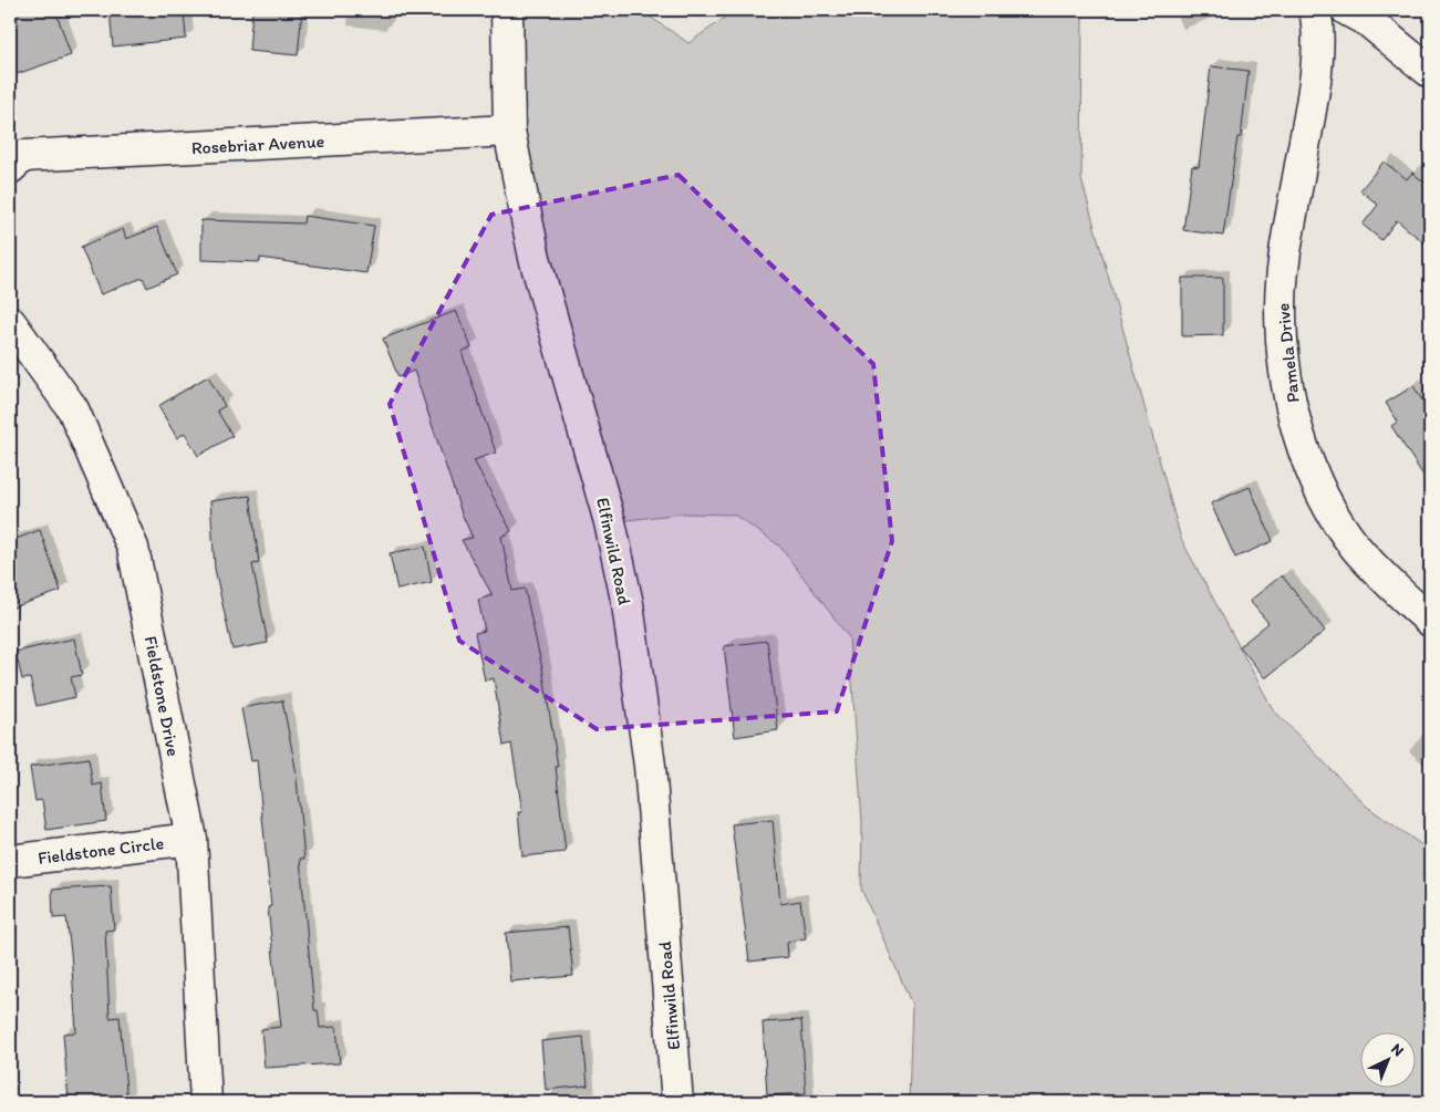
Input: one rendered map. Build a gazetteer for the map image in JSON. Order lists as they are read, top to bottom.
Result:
{
  "streets": {
    "street": [
      "Rosebriar Avenue",
      "Pamela Drive",
      "Elfinwild Road",
      "Fieldstone Drive",
      "Fieldstone Circle"
    ]
  },
  "crossings": [
    ["Rosebriar Avenue", "Elfinwild Road"],
    ["Fieldstone Drive", "Fieldstone Circle"]
  ],
  "north": "top right"
}
